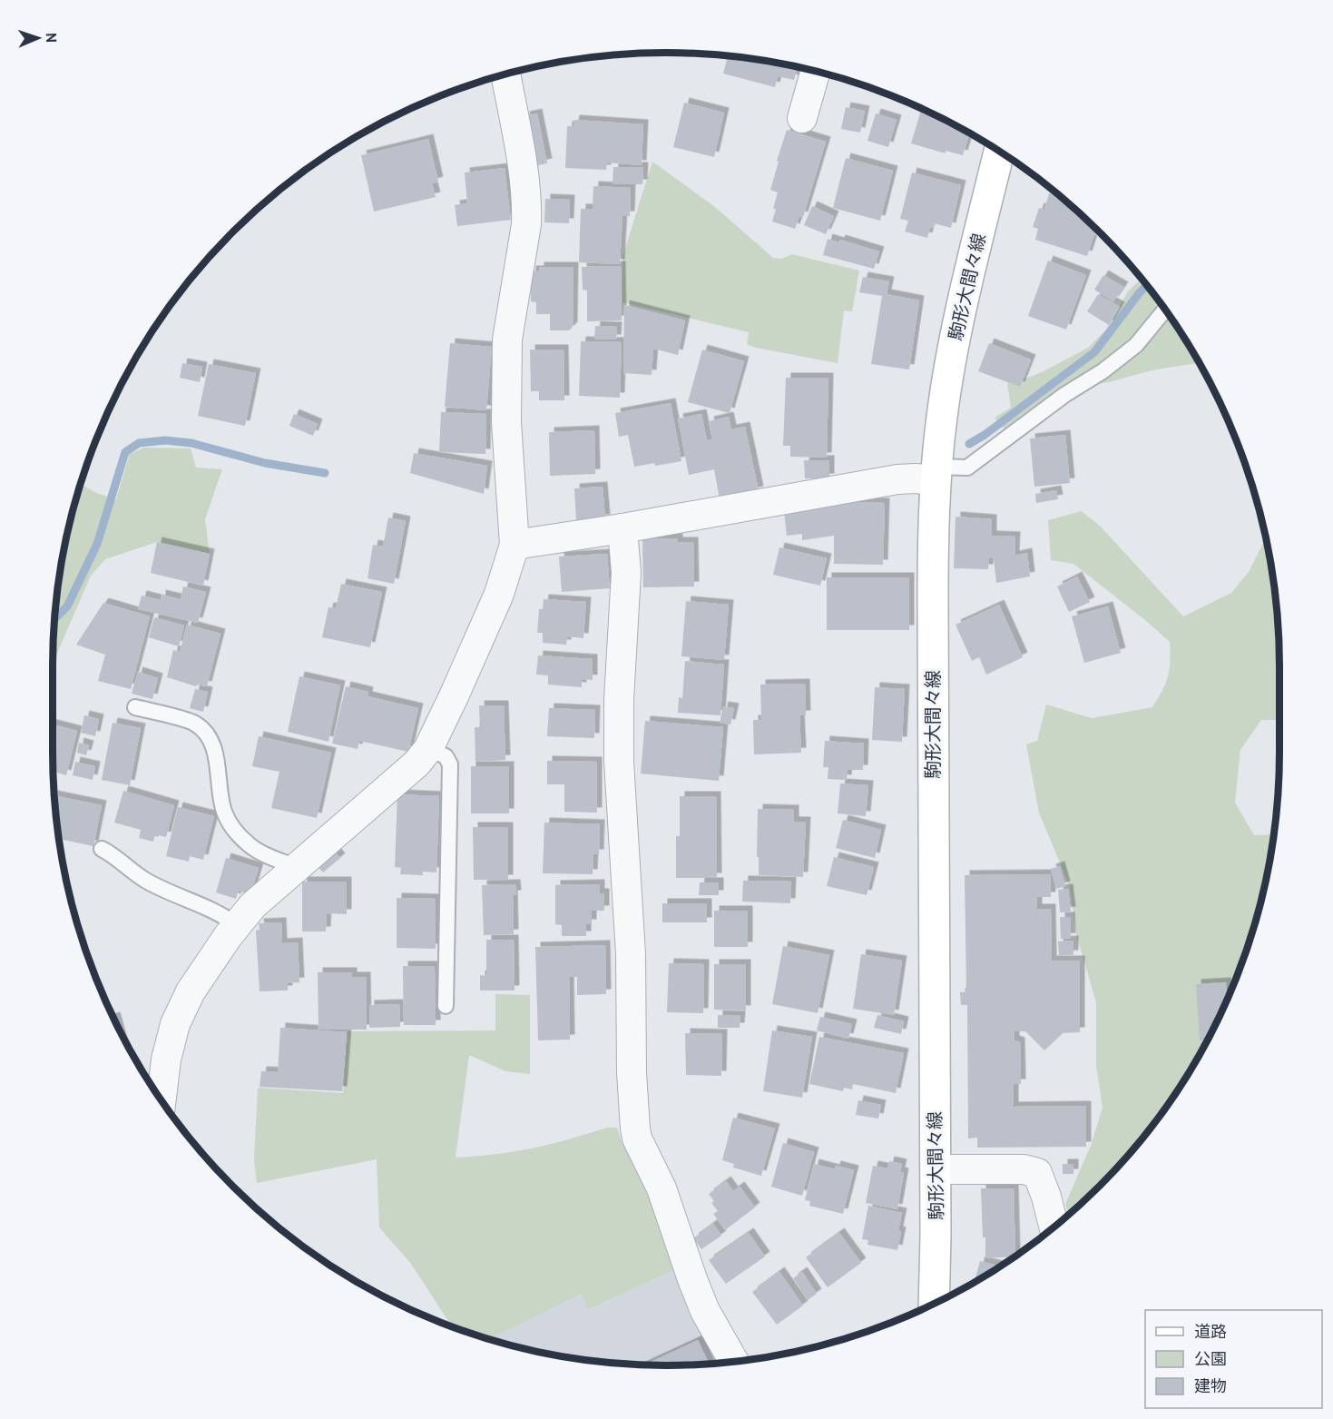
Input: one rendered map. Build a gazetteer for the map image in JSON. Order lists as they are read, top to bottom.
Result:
{
  "streets": {
    "main road": ["駒形大間々線"]
  },
  "legend": ["道路", "公園", "建物"],
  "north": "right"
}
